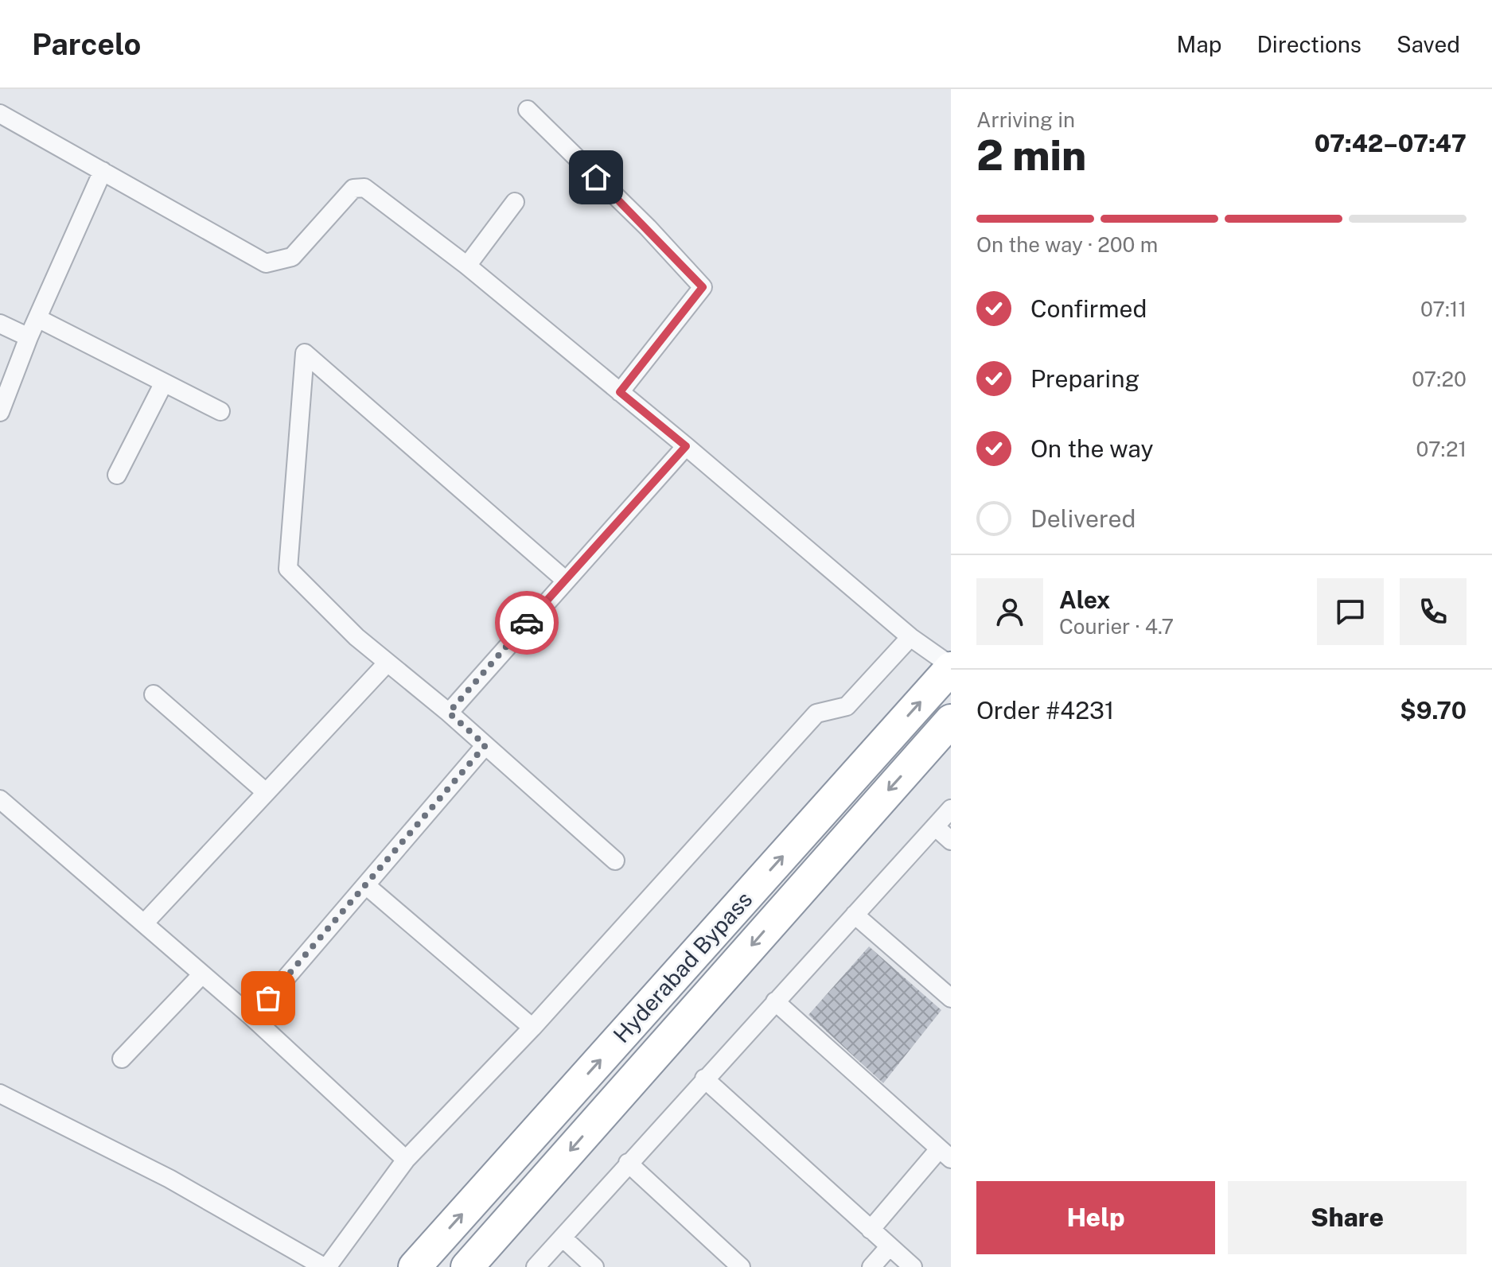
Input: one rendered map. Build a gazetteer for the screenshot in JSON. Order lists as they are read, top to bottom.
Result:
{
  "streets": {
    "highway": ["Hyderabad Bypass"]
  },
  "page": {
    "header": "Parcelo",
    "nav": ["Map", "Directions", "Saved"],
    "heading": ["2 min", "Arriving in", "07:42–07:47"],
    "panel": [
      "Alex",
      "Courier · 4.7",
      "Order #4231",
      "$9.70"
    ],
    "bar": "On the way · 200 m",
    "list": [
      ["Confirmed", "07:11"],
      ["Preparing", "07:20"],
      ["On the way", "07:21"],
      "Delivered"
    ],
    "buttons": ["Help", "Share"]
  }
}
